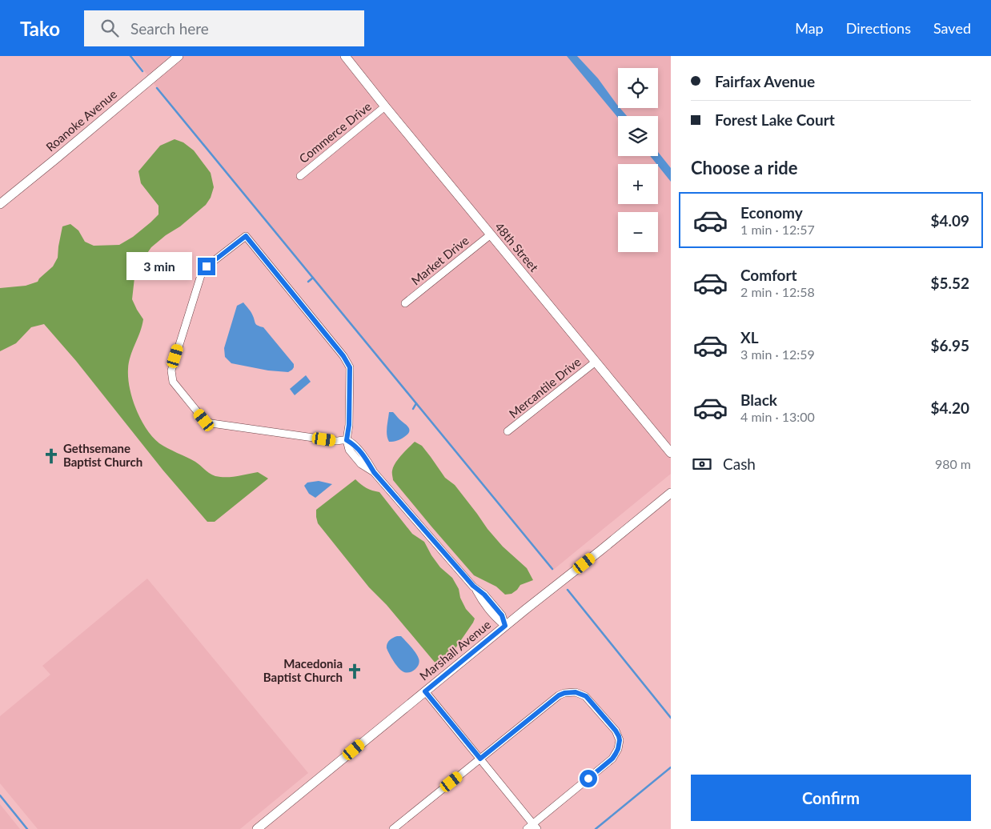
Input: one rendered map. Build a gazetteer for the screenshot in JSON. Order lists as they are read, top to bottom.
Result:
{
  "streets": {
    "street": [
      "Roanoke Avenue",
      "Commerce Drive",
      "48th Street",
      "Market Drive",
      "Mercantile Drive",
      "Marshall Avenue"
    ]
  },
  "crossings": [
    ["Commerce Drive", "48th Street"],
    ["48th Street", "Market Drive"],
    ["48th Street", "Mercantile Drive"]
  ],
  "places": {
    "church": ["Gethsemane Baptist Church", "Macedonia Baptist Church"]
  },
  "page": {
    "header": "Tako",
    "search": "Search here",
    "nav": ["Map", "Directions", "Saved"],
    "banner": ["Fairfax Avenue", "Forest Lake Court"],
    "map_buttons": ["+", "−"],
    "heading": "Choose a ride",
    "list": [
      {
        "name": "Economy",
        "note": "1 min · 12:57",
        "value": "$4.09"
      },
      {
        "name": "Comfort",
        "note": "2 min · 12:58",
        "value": "$5.52"
      },
      {
        "name": "XL",
        "note": "3 min · 12:59",
        "value": "$6.95"
      },
      {
        "name": "Black",
        "note": "4 min · 13:00",
        "value": "$4.20"
      }
    ],
    "bubble": "3 min",
    "pay": ["Cash", "980 m"],
    "buttons": "Confirm"
  }
}
